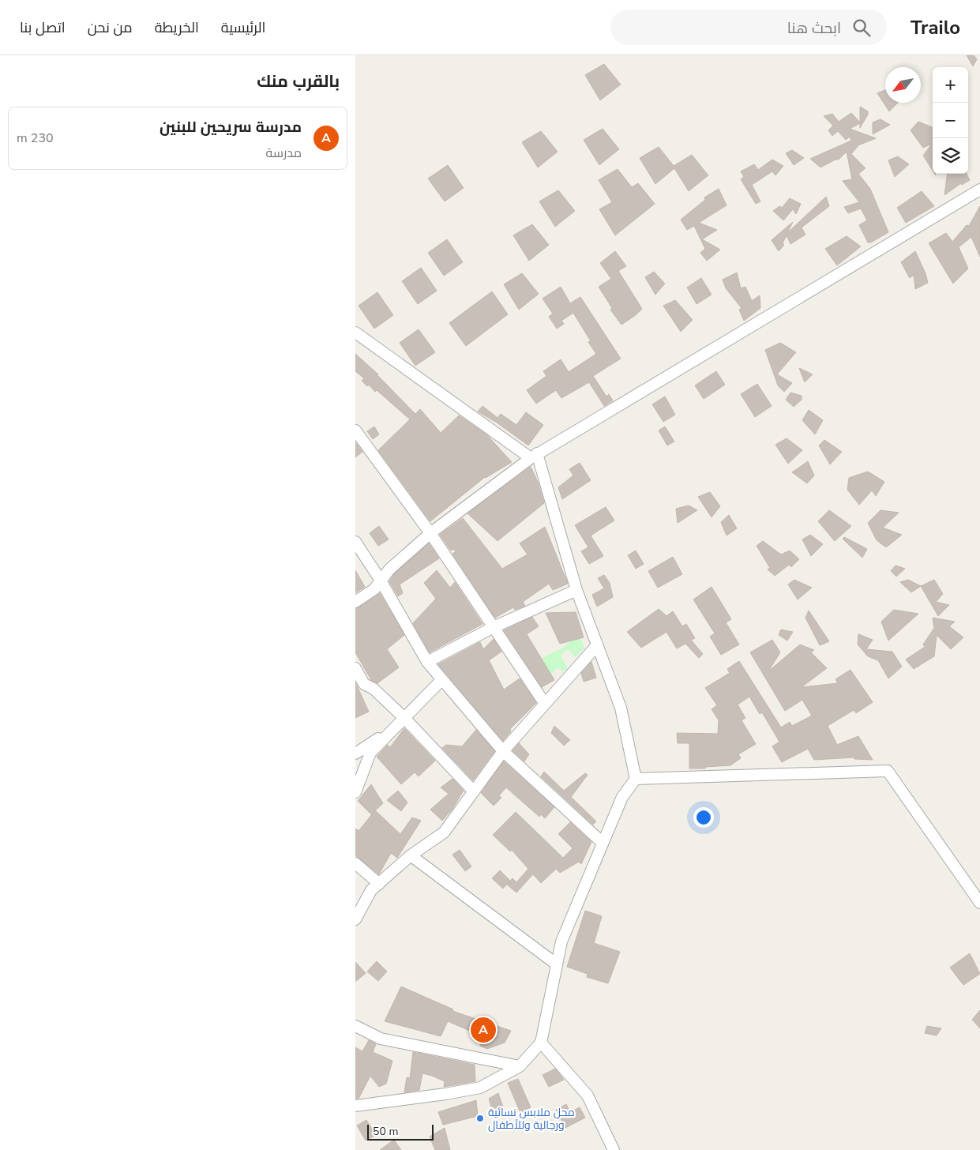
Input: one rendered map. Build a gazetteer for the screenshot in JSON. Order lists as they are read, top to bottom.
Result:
{
  "places": ["محل ملابس نسائية ورجالية وللأطفال"],
  "scale_bar": "50 m",
  "north": "bottom left",
  "page": {
    "header": "Trailo",
    "search": "ابحث هنا",
    "nav": [
      "الرئيسية",
      "الخريطة",
      "من نحن",
      "اتصل بنا"
    ],
    "heading": "بالقرب منك",
    "map_buttons": ["+", "−"],
    "list": [
      {
        "mark": "A",
        "name": "مدرسة سريحين للبنين",
        "note": "مدرسة",
        "value": "230 m"
      }
    ],
    "pins": "A",
    "scale": "50 m"
  }
}
